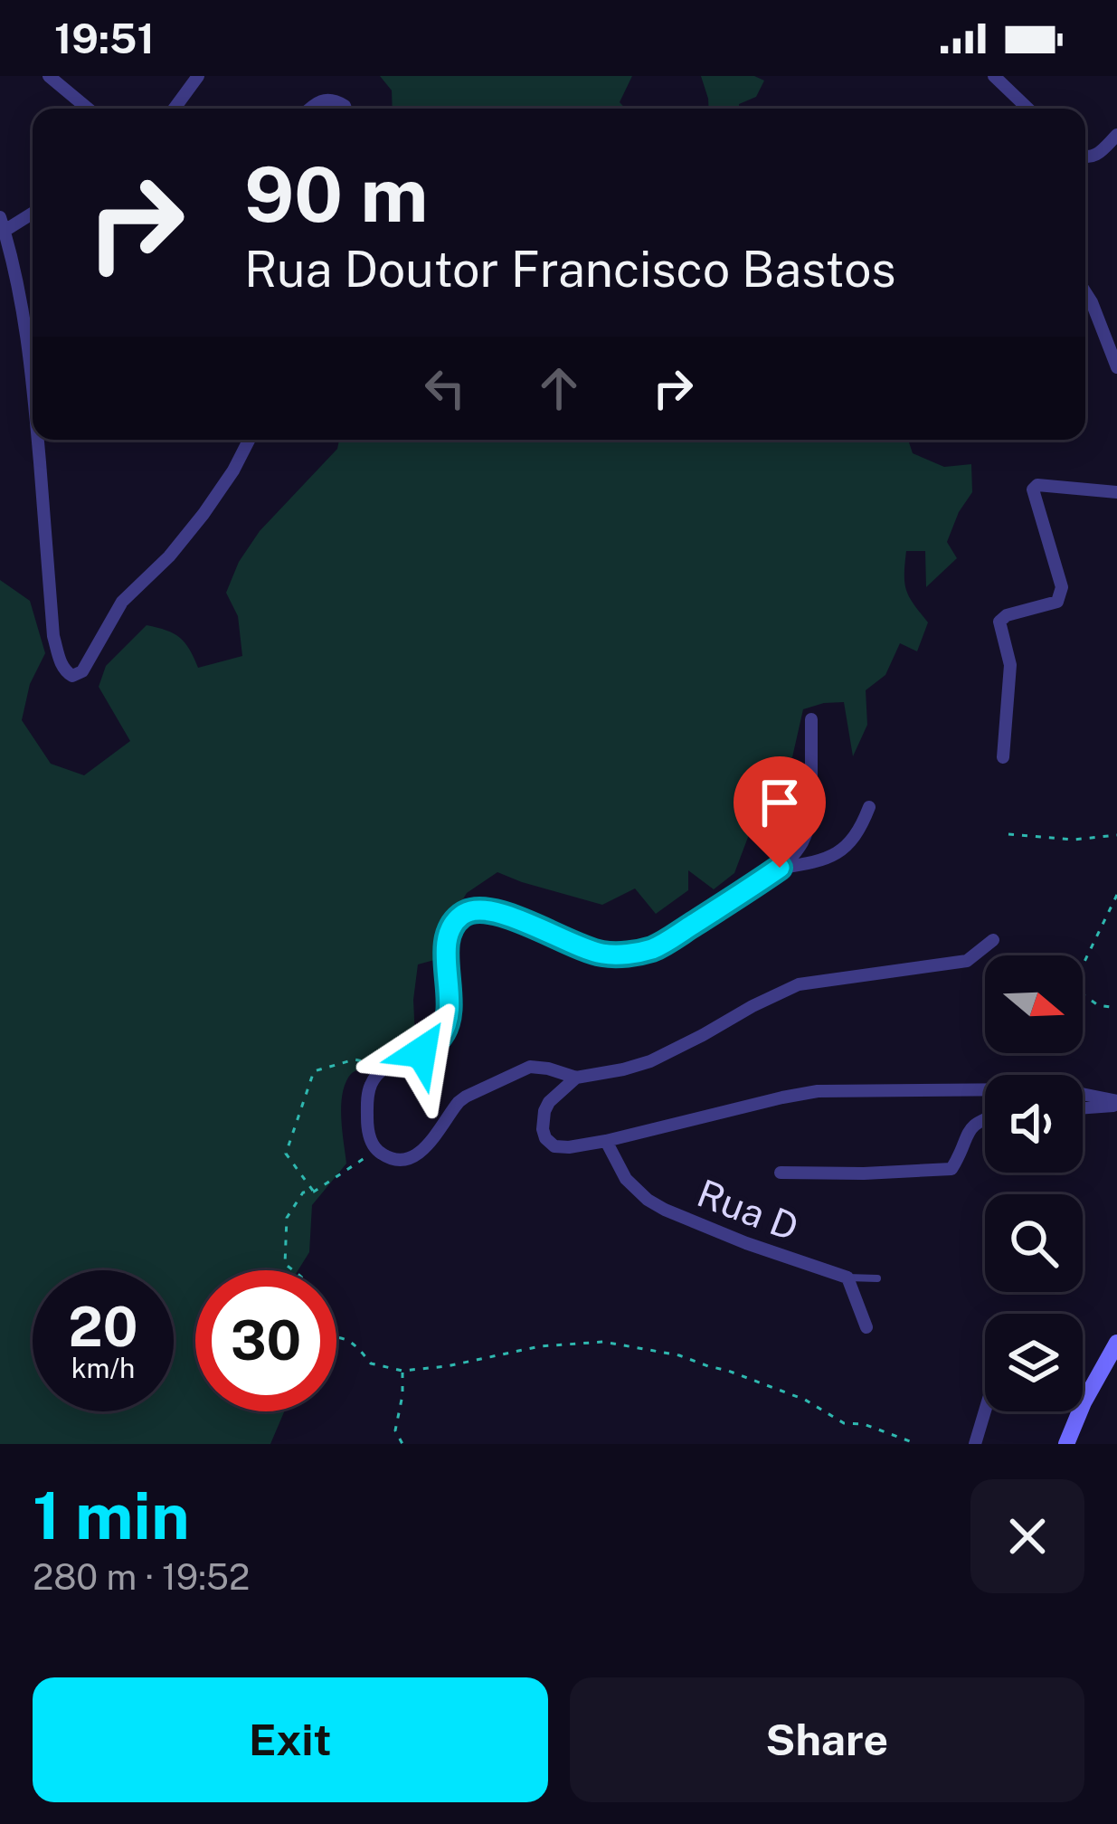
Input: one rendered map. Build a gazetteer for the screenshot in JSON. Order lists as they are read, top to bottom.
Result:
{
  "streets": {
    "street": ["Rua D"]
  },
  "north": "right",
  "page": {
    "status": "19:51",
    "turn": ["90 m", "Rua Doutor Francisco Bastos"],
    "speed": "20 km/h",
    "limit": "30",
    "heading": ["1 min", "280 m · 19:52"],
    "buttons": ["Exit", "Share"]
  }
}
